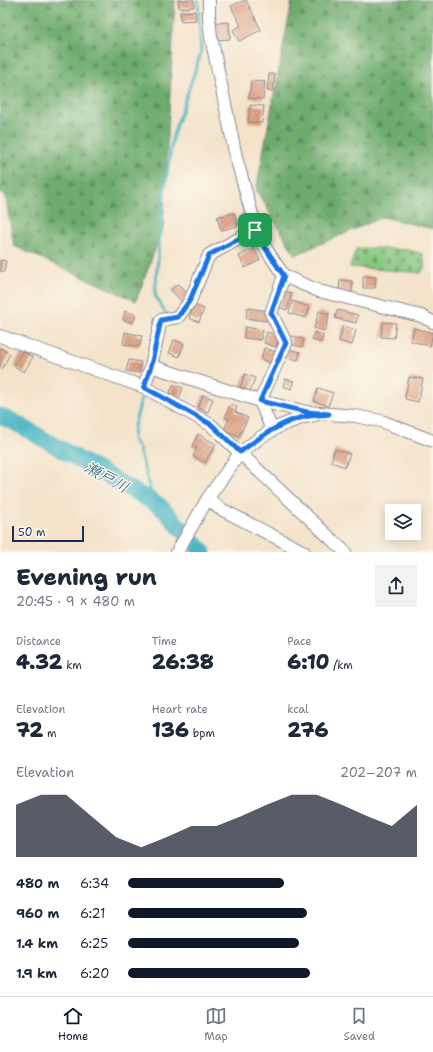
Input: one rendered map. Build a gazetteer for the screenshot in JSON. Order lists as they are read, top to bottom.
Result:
{
  "water": ["瀬戸川"],
  "scale_bar": "50 m",
  "page": {
    "scale": "50 m",
    "heading": ["Evening run", "20:45 · 9 × 480 m"],
    "stats": [
      ["Distance", "4.32 km"],
      ["Time", "26:38"],
      ["Pace", "6:10 /km"],
      ["Elevation", "72 m"],
      ["Heart rate", "136 bpm"],
      ["kcal", "276"]
    ],
    "chart": ["Elevation", "202–207 m"],
    "list": [
      {
        "name": "480 m",
        "note": "6:34"
      },
      {
        "name": "960 m",
        "note": "6:21"
      },
      {
        "name": "1.4 km",
        "note": "6:25"
      },
      {
        "name": "1.9 km",
        "note": "6:20"
      }
    ],
    "tabs": ["Home", "Map", "Saved"]
  }
}
